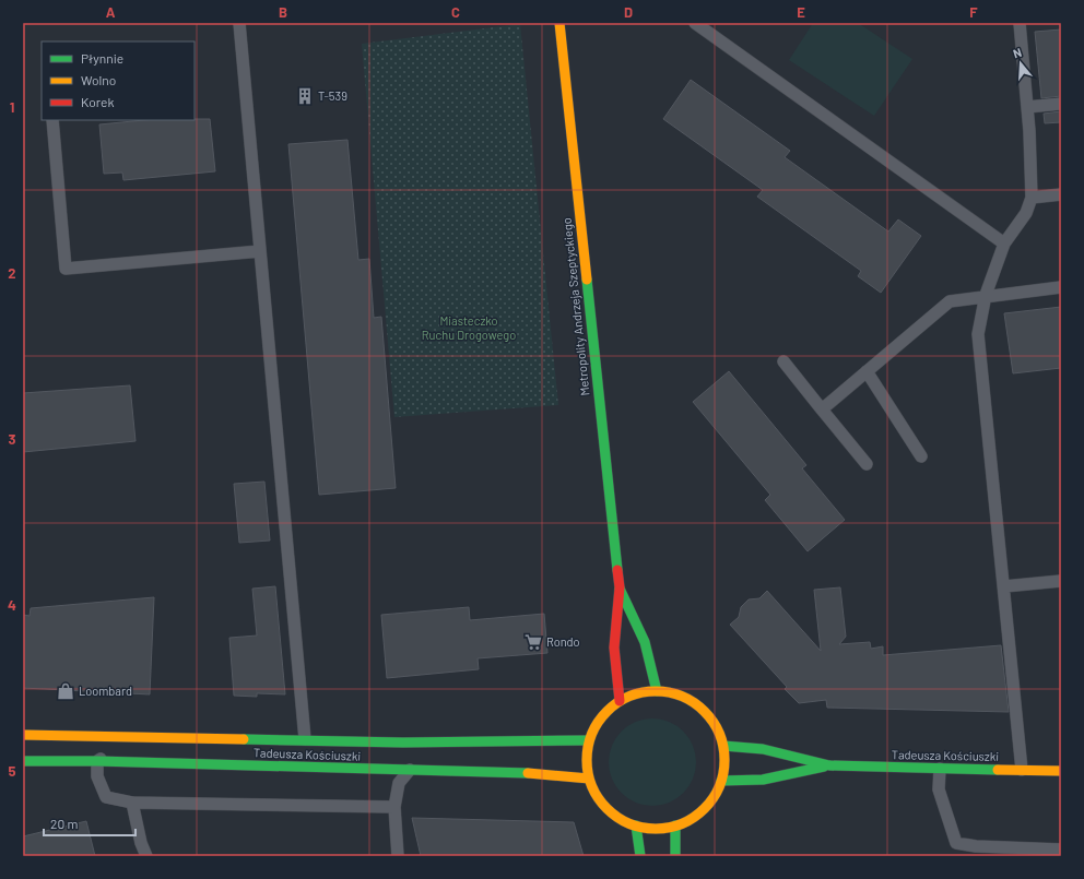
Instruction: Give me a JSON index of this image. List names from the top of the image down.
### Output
{
  "streets": {
    "main road": ["Metropolity Andrzeja Szeptyckiego", "Tadeusza Kościuszki"]
  },
  "crossings": [
    ["Metropolity Andrzeja Szeptyckiego", "Tadeusza Kościuszki"]
  ],
  "parks": ["Miasteczko Ruchu Drogowego"],
  "places": {
    "building": ["T-539"],
    "supermarket": ["Rondo"],
    "shop": ["Loombard"]
  },
  "legend": ["Płynnie", "Wolno", "Korek"],
  "scale_bar": "20 m",
  "north": "top",
  "grid": {
    "columns": [
      "A",
      "B",
      "C",
      "D",
      "E",
      "F"
    ],
    "rows": [
      "1",
      "2",
      "3",
      "4",
      "5"
    ]
  }
}
